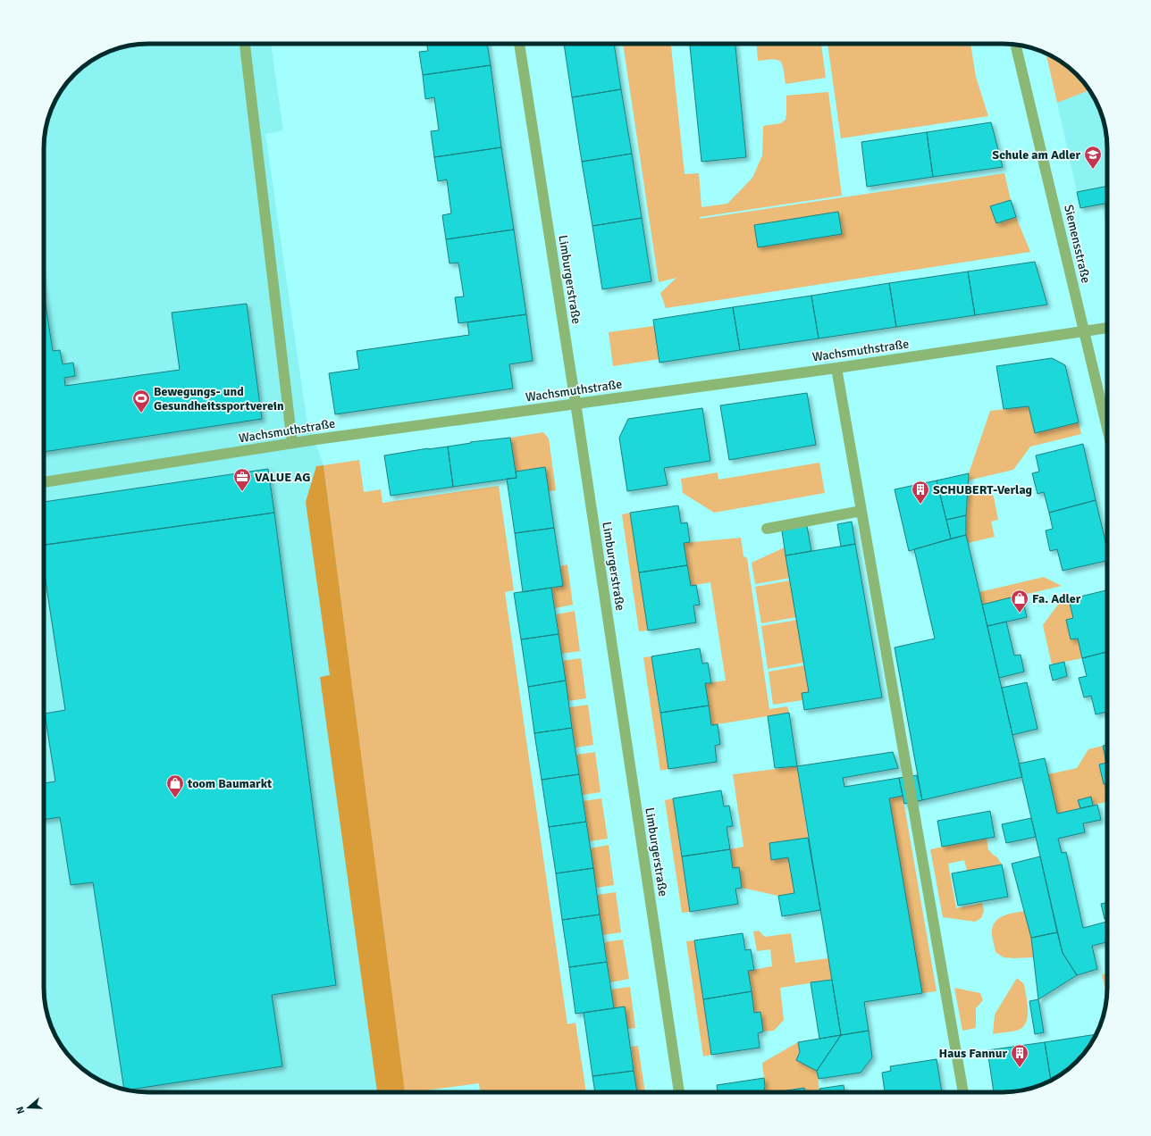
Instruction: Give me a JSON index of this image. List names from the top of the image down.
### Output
{
  "streets": {
    "street": ["Siemensstraße", "Limburgerstraße", "Wachsmuthstraße"]
  },
  "crossings": [
    ["Siemensstraße", "Wachsmuthstraße"],
    ["Limburgerstraße", "Wachsmuthstraße"]
  ],
  "places": {
    "school or university": ["Schule am Adler"],
    "sports": ["Bewegungs- und Gesundheitssportverein"],
    "office": ["VALUE AG"],
    "building": ["SCHUBERT-Verlag", "Haus Fannur"],
    "shop": ["Fa. Adler", "toom Baumarkt"]
  },
  "north": "left"
}
